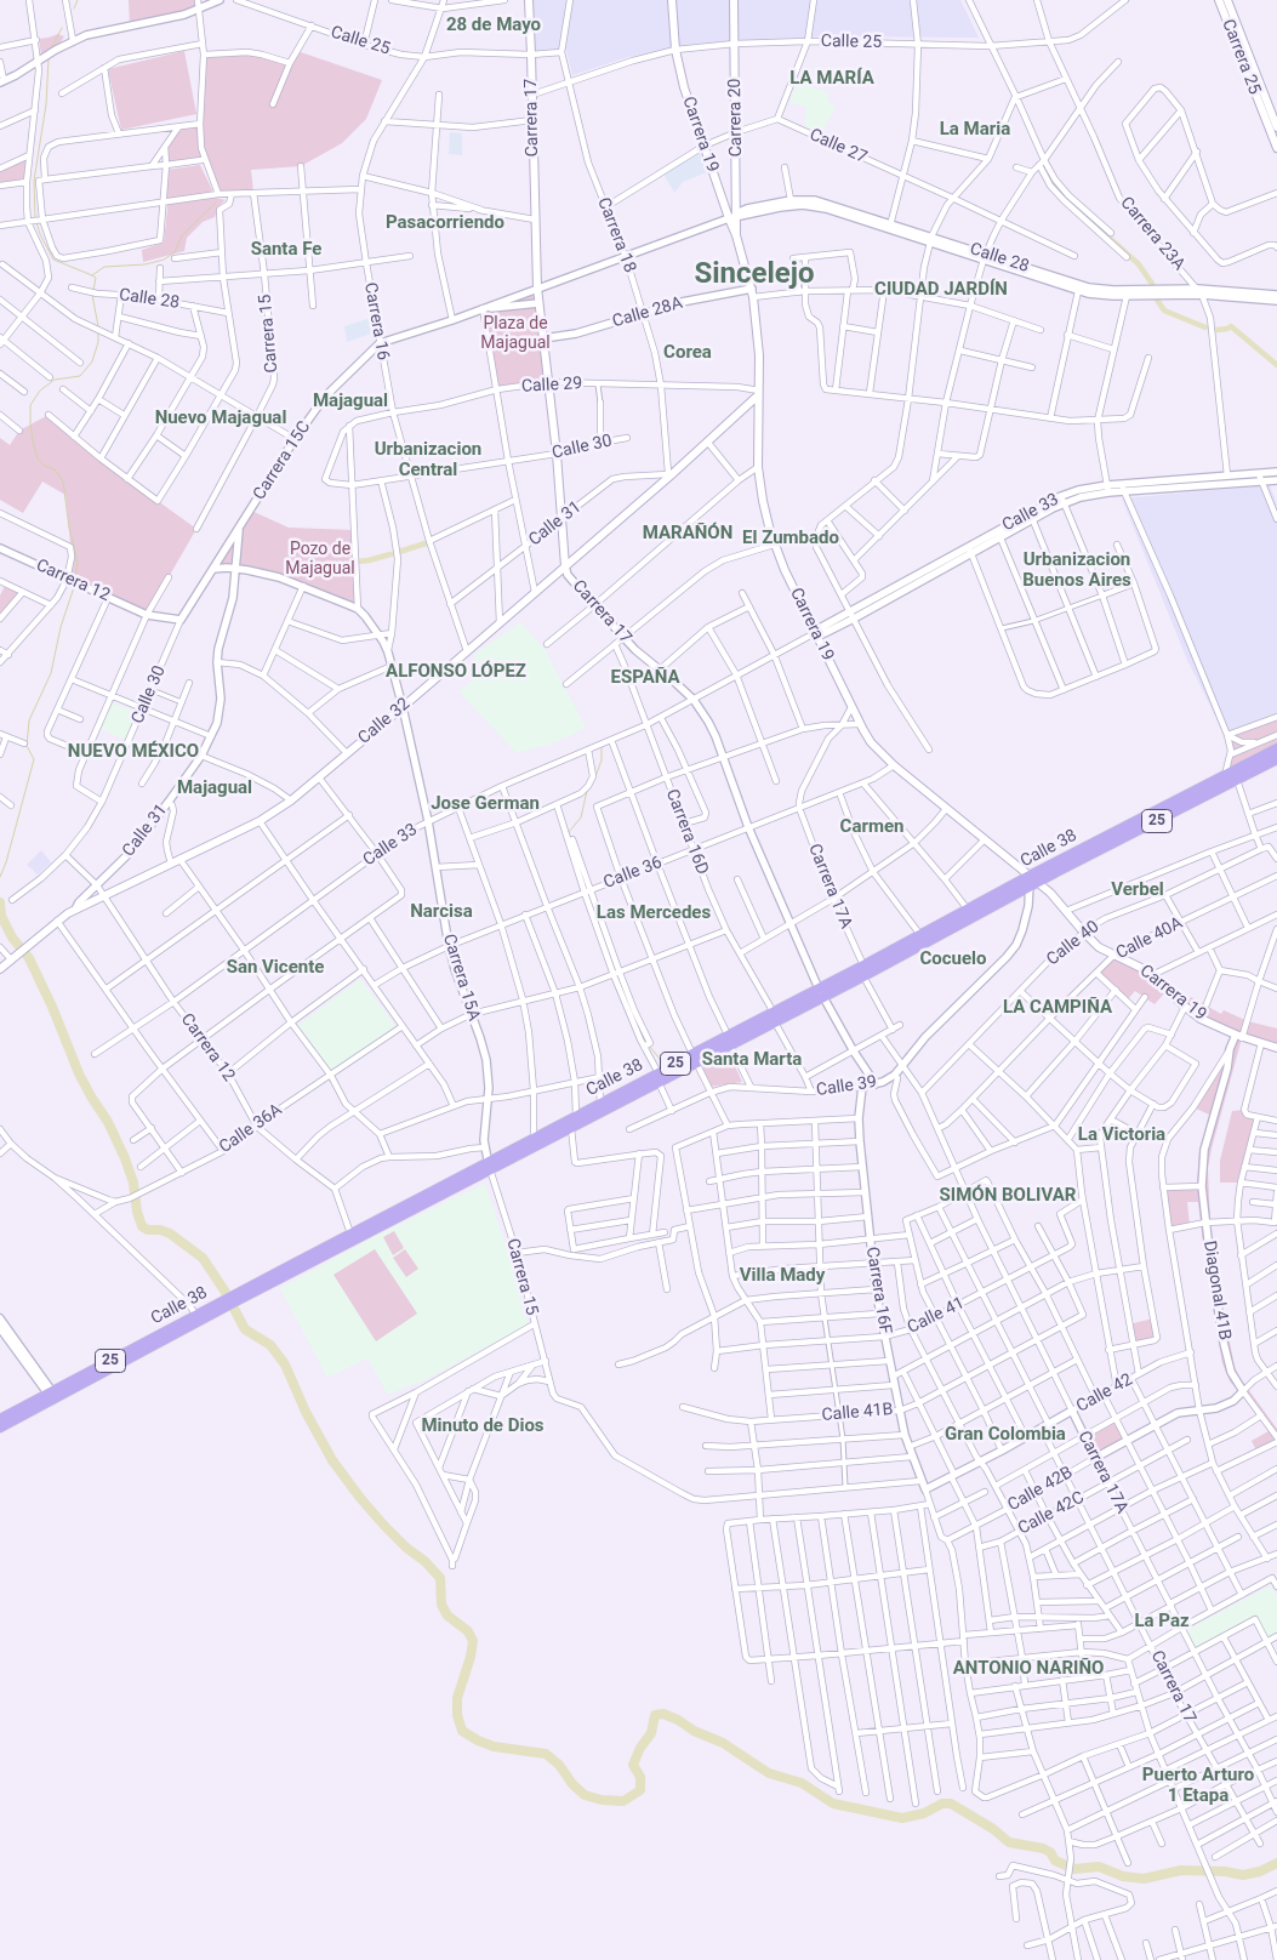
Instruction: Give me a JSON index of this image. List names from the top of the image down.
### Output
{
  "streets": {
    "highway": ["25", "Calle 38"],
    "main road": [
      "Carrera 25",
      "Carrera 17",
      "Carrera 20",
      "Carrera 19",
      "Calle 32"
    ],
    "street": [
      "Calle 25",
      "Calle 27",
      "Carrera 23A",
      "Carrera 18",
      "Calle 28",
      "Calle 28A",
      "Carrera 16",
      "Carrera 15",
      "Calle 29",
      "Calle 30",
      "Carrera 15C",
      "Calle 33",
      "Calle 31",
      "Carrera 12",
      "Carrera 16D",
      "Calle 36",
      "Carrera 17A",
      "Calle 40A",
      "Calle 40",
      "Carrera 15A",
      "Calle 39",
      "Calle 36A",
      "Carrera 16F",
      "Diagonal 41B",
      "Calle 41",
      "Calle 42",
      "Calle 41B",
      "Calle 42B",
      "Calle 42C"
    ]
  },
  "crossings": [
    ["Calle 25", "Carrera 17"],
    ["Calle 25", "Carrera 20"],
    ["Calle 25", "Carrera 19"],
    ["Calle 25", "Carrera 23A"],
    ["Calle 25", "Carrera 18"],
    ["Calle 25", "Carrera 16"],
    ["Carrera 17", "Calle 28"],
    ["Carrera 17", "Calle 28A"],
    ["Carrera 17", "Calle 29"],
    ["Carrera 17", "Calle 30"],
    ["Carrera 17", "Calle 33"],
    ["Carrera 17", "Calle 31"],
    ["Carrera 17", "Calle 32"],
    ["Carrera 17", "Calle 38"],
    ["Carrera 17", "Calle 36"],
    ["Carrera 17", "Calle 39"],
    ["Carrera 17", "Calle 41"],
    ["Carrera 17", "Calle 42"],
    ["Carrera 17", "Calle 41B"],
    ["Carrera 17", "Calle 42B"],
    ["Carrera 17", "Calle 42C"],
    ["Carrera 20", "Carrera 19"],
    ["Carrera 20", "Calle 28"],
    ["Carrera 19", "Calle 28"],
    ["Carrera 19", "Calle 28A"],
    ["Carrera 19", "Calle 29"],
    ["Carrera 19", "Calle 33"],
    ["Carrera 19", "Calle 32"],
    ["Carrera 19", "Calle 38"],
    ["Carrera 19", "Calle 36"],
    ["Carrera 19", "Calle 40A"],
    ["Carrera 19", "Calle 40"],
    ["Carrera 19", "Calle 39"],
    ["Carrera 23A", "Calle 28"],
    ["Carrera 23A", "Calle 33"],
    ["Carrera 18", "Calle 28"],
    ["Carrera 18", "Calle 28A"],
    ["Carrera 18", "Calle 29"],
    ["Carrera 18", "Calle 31"],
    ["Carrera 18", "Calle 32"],
    ["Calle 28", "Carrera 16"],
    ["Calle 28", "Carrera 15C"],
    ["Carrera 16", "Calle 29"],
    ["Carrera 16", "Calle 30"],
    ["Carrera 16", "Carrera 15C"],
    ["Carrera 16", "Calle 31"],
    ["Carrera 16", "Calle 32"],
    ["Carrera 15", "Calle 38"],
    ["Carrera 15", "Carrera 15A"],
    ["Calle 29", "Calle 30"],
    ["Calle 29", "Calle 32"],
    ["Calle 30", "Carrera 15C"],
    ["Calle 30", "Carrera 12"],
    ["Calle 30", "Carrera 15A"],
    ["Carrera 15C", "Calle 31"],
    ["Calle 33", "Carrera 12"],
    ["Calle 33", "Carrera 16D"],
    ["Calle 33", "Carrera 15A"],
    ["Calle 31", "Carrera 12"],
    ["Calle 31", "Calle 32"],
    ["Carrera 12", "Calle 32"],
    ["Carrera 12", "Calle 36A"],
    ["Calle 32", "Carrera 15A"],
    ["Carrera 16D", "Calle 38"],
    ["Carrera 16D", "Calle 36"],
    ["Carrera 16D", "Calle 39"],
    ["Calle 38", "Carrera 17A"],
    ["Calle 38", "Carrera 15A"],
    ["Calle 38", "Calle 39"],
    ["Calle 36", "Carrera 17A"],
    ["Calle 36", "Carrera 15A"],
    ["Carrera 17A", "Calle 40A"],
    ["Carrera 17A", "Calle 40"],
    ["Carrera 17A", "Calle 39"],
    ["Carrera 17A", "Calle 41"],
    ["Carrera 17A", "Calle 42"],
    ["Carrera 17A", "Calle 41B"],
    ["Carrera 17A", "Calle 42B"],
    ["Carrera 17A", "Calle 42C"],
    ["Calle 39", "Carrera 16F"],
    ["Carrera 16F", "Calle 41"],
    ["Carrera 16F", "Calle 42"],
    ["Carrera 16F", "Calle 41B"]
  ],
  "districts": [
    "28 de Mayo",
    "LA MARÍA",
    "La Maria",
    "Pasacorriendo",
    "Santa Fe",
    "Sincelejo",
    "CIUDAD JARDÍN",
    "Corea",
    "Majagual",
    "Nuevo Majagual",
    "Urbanizacion Central",
    "MARAÑÓN",
    "El Zumbado",
    "Urbanizacion Buenos Aires",
    "ALFONSO LÓPEZ",
    "ESPAÑA",
    "NUEVO MÉXICO",
    "Majagual",
    "Jose German",
    "Carmen",
    "Verbel",
    "Narcisa",
    "Las Mercedes",
    "Cocuelo",
    "San Vicente",
    "LA CAMPIÑA",
    "Santa Marta",
    "La Victoria",
    "SIMÓN BOLIVAR",
    "Villa Mady",
    "Minuto de Dios",
    "Gran Colombia",
    "La Paz",
    "ANTONIO NARIÑO",
    "Puerto Arturo 1 Etapa"
  ],
  "parks": ["Plaza de Majagual", "Pozo de Majagual"]
}
